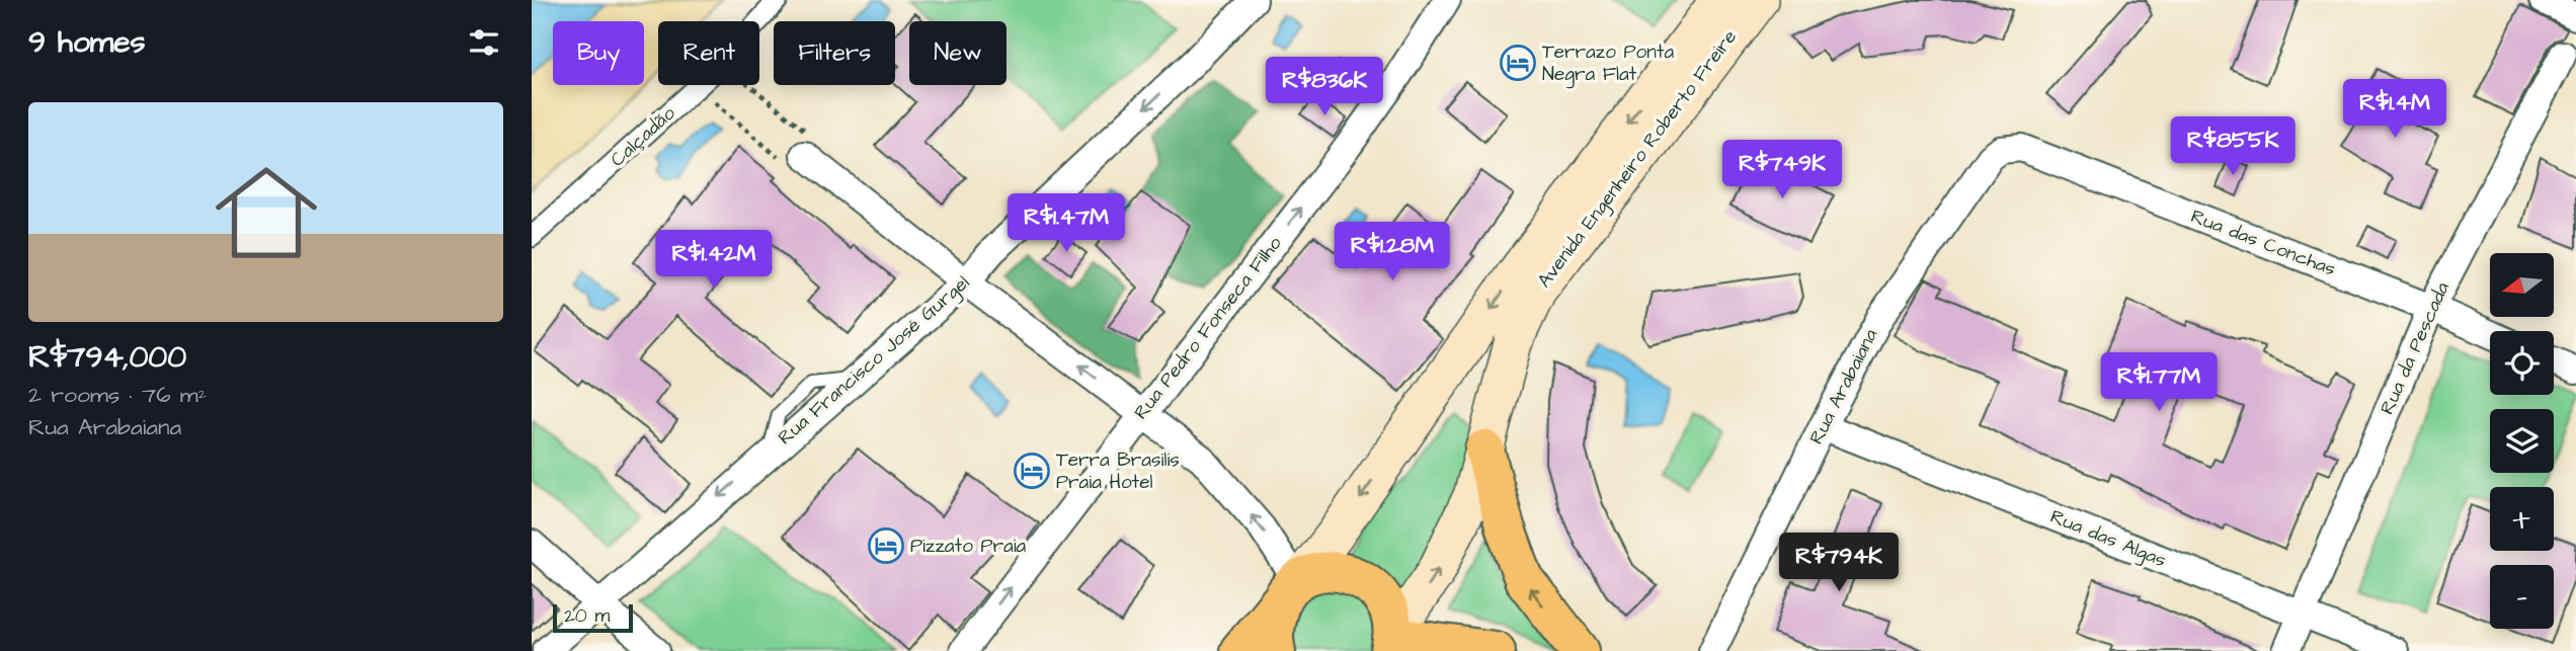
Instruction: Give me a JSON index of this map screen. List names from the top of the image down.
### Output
{
  "streets": {
    "main road": ["Avenida Engenheiro Roberto Freire"],
    "street": [
      "Calçadão",
      "Rua das Conchas",
      "Rua Pedro Fonseca Filho",
      "Rua da Pescada",
      "Rua Francisco José Gurgel",
      "Rua Arabaiana",
      "Rua das Algas"
    ]
  },
  "crossings": [
    ["Rua das Conchas", "Rua da Pescada"],
    ["Rua das Conchas", "Rua Arabaiana"],
    ["Rua da Pescada", "Rua das Algas"],
    ["Rua Arabaiana", "Rua das Algas"]
  ],
  "one_way": ["Rua Pedro Fonseca Filho", "Rua Francisco José Gurgel"],
  "places": {
    "hotel": ["Terrazo Ponta Negra Flat", "Terra Brasilis Praia Hotel", "Pizzato Praia"]
  },
  "scale_bar": "20 m",
  "north": "left",
  "page": {
    "heading": "9 homes",
    "chip": [
      "Buy",
      "Rent",
      "Filters",
      "New"
    ],
    "price": [
      "R$836K",
      "R$1.4M",
      "R$855K",
      "R$749K",
      "R$1.47M",
      "R$1.28M",
      "R$1.42M",
      "R$1.77M",
      "R$794K"
    ],
    "list": [
      {
        "name": "R$794,000",
        "note": "2 rooms · 76 m² · Rua Arabaiana"
      }
    ],
    "map_buttons": ["+", "−"],
    "scale": "20 m"
  }
}
